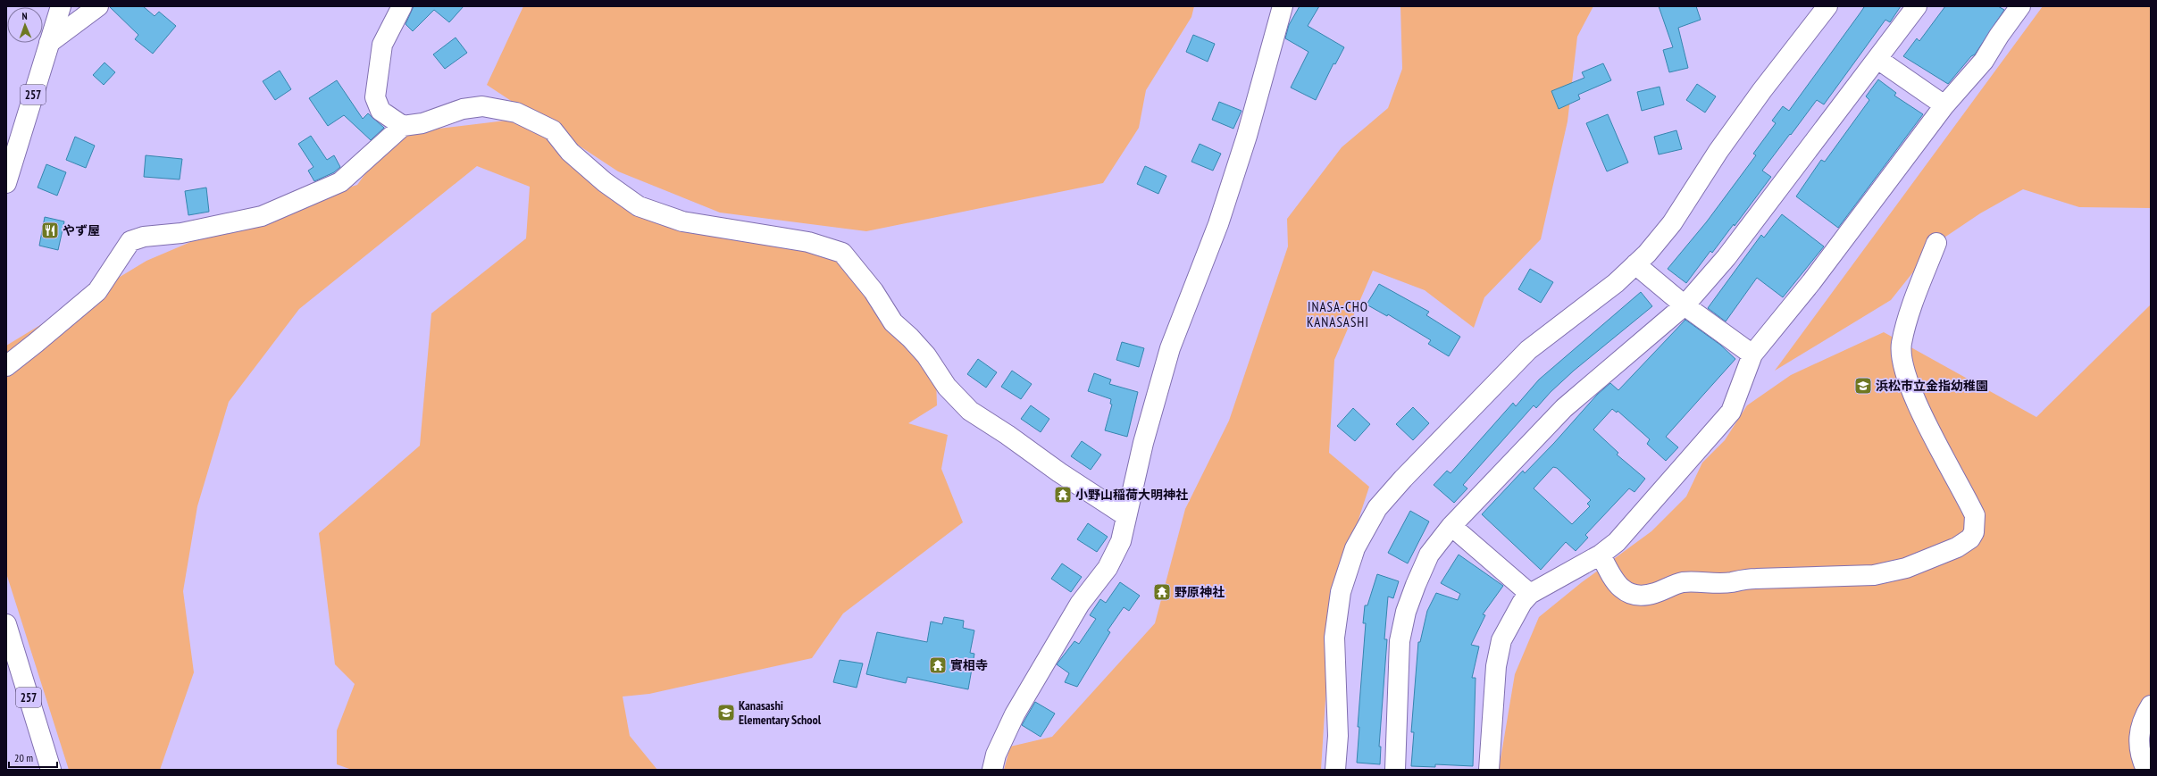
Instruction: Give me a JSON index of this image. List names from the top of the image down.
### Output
{
  "streets": {
    "main road": ["257"]
  },
  "districts": ["INASA-CHO KANASASHI"],
  "places": {
    "restaurant": ["やず屋"],
    "school or university": ["浜松市立金指幼稚園", "Kanasashi Elementary School"],
    "temple": ["小野山稲荷大明神社", "野原神社", "實相寺"]
  },
  "scale_bar": "20 m",
  "north": "top"
}
